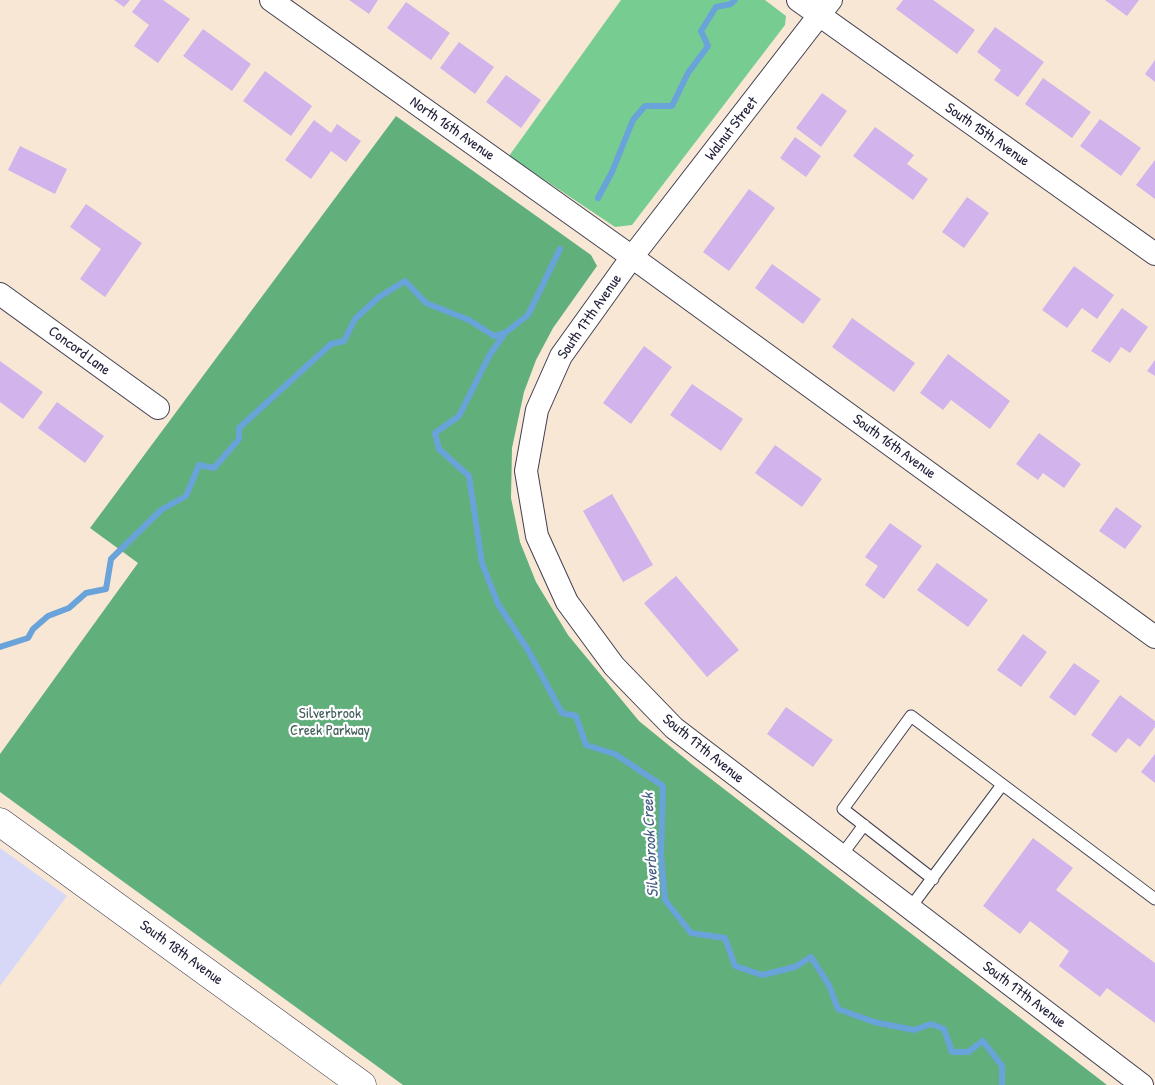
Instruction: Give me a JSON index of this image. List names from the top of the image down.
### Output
{
  "streets": {
    "street": [
      "North 16th Avenue",
      "Walnut Street",
      "South 15th Avenue",
      "South 17th Avenue",
      "Concord Lane",
      "South 16th Avenue",
      "South 18th Avenue"
    ]
  },
  "crossings": [
    ["North 16th Avenue", "Walnut Street"],
    ["North 16th Avenue", "South 17th Avenue"],
    ["North 16th Avenue", "South 16th Avenue"],
    ["Walnut Street", "South 15th Avenue"],
    ["Walnut Street", "South 17th Avenue"],
    ["Walnut Street", "South 16th Avenue"],
    ["South 17th Avenue", "South 16th Avenue"]
  ],
  "water": ["Silverbrook Creek"],
  "parks": ["Silverbrook Creek Parkway"]
}
